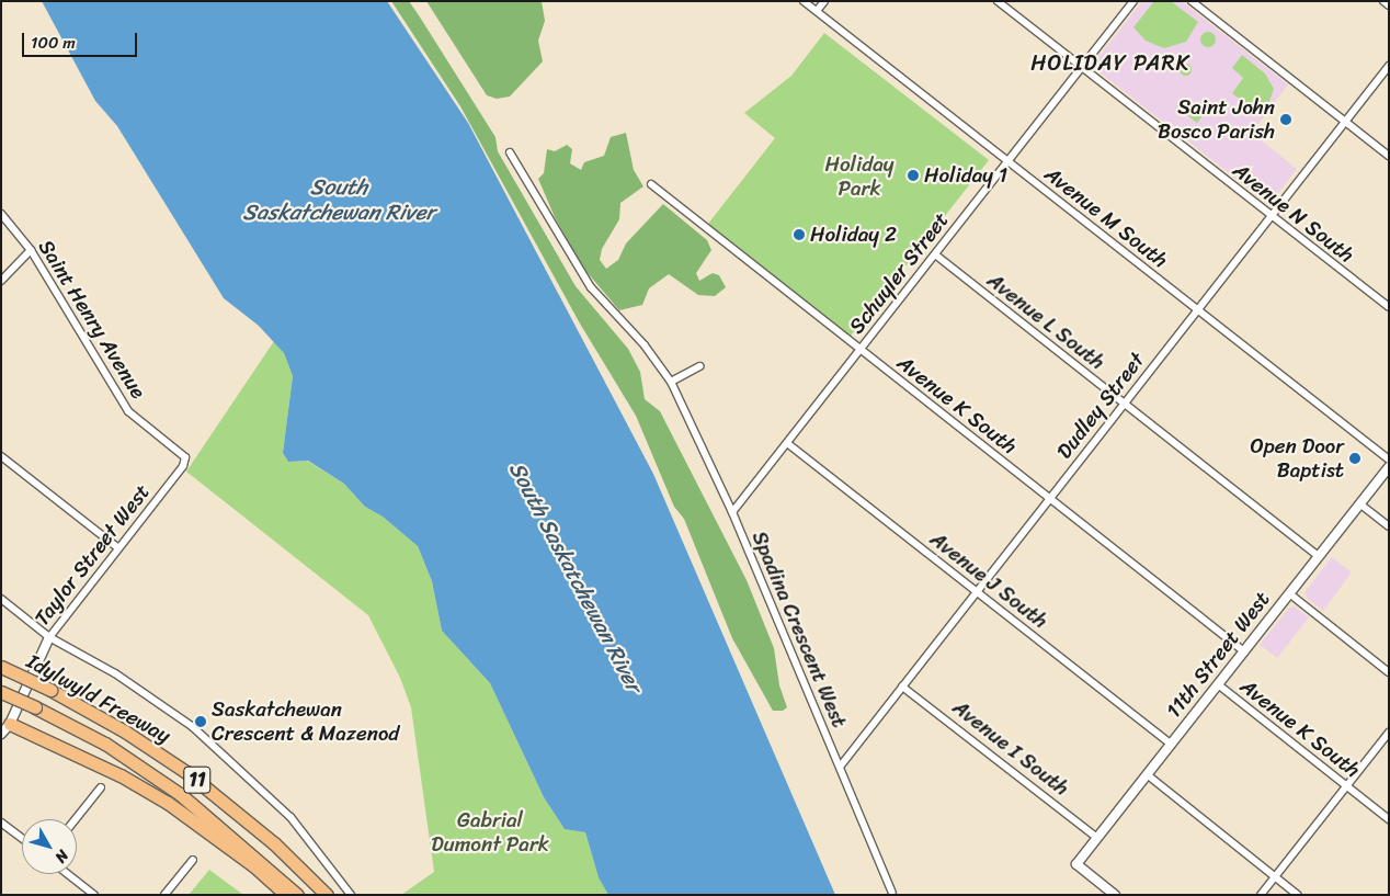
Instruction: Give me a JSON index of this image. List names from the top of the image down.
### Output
{
  "streets": {
    "highway": ["Idylwyld Freeway", "11"],
    "street": [
      "Avenue N South",
      "Avenue M South",
      "Schuyler Street",
      "Saint Henry Avenue",
      "Avenue L South",
      "Avenue K South",
      "Dudley Street",
      "Taylor Street West",
      "Avenue J South",
      "Spadina Crescent West",
      "11th Street West",
      "Avenue I South"
    ]
  },
  "crossings": [
    ["Avenue N South", "Schuyler Street"],
    ["Avenue N South", "Dudley Street"],
    ["Avenue M South", "Schuyler Street"],
    ["Avenue M South", "Dudley Street"],
    ["Schuyler Street", "Avenue L South"],
    ["Schuyler Street", "Avenue K South"],
    ["Schuyler Street", "Avenue J South"],
    ["Schuyler Street", "Spadina Crescent West"],
    ["Saint Henry Avenue", "Taylor Street West"],
    ["Avenue L South", "Dudley Street"],
    ["Avenue L South", "11th Street West"],
    ["Avenue K South", "Dudley Street"],
    ["Avenue K South", "11th Street West"],
    ["Dudley Street", "Avenue J South"],
    ["Dudley Street", "Spadina Crescent West"],
    ["Dudley Street", "Avenue I South"],
    ["Avenue J South", "11th Street West"],
    ["11th Street West", "Avenue I South"]
  ],
  "districts": ["HOLIDAY PARK"],
  "water": ["South Saskatchewan River"],
  "parks": ["Holiday Park", "Gabrial Dumont Park"],
  "places": [
    "Saint John Bosco Parish",
    "Holiday 1",
    "Holiday 2",
    "Open Door Baptist",
    "Saskatchewan Crescent & Mazenod"
  ],
  "scale_bar": "100 m",
  "north": "bottom right"
}
